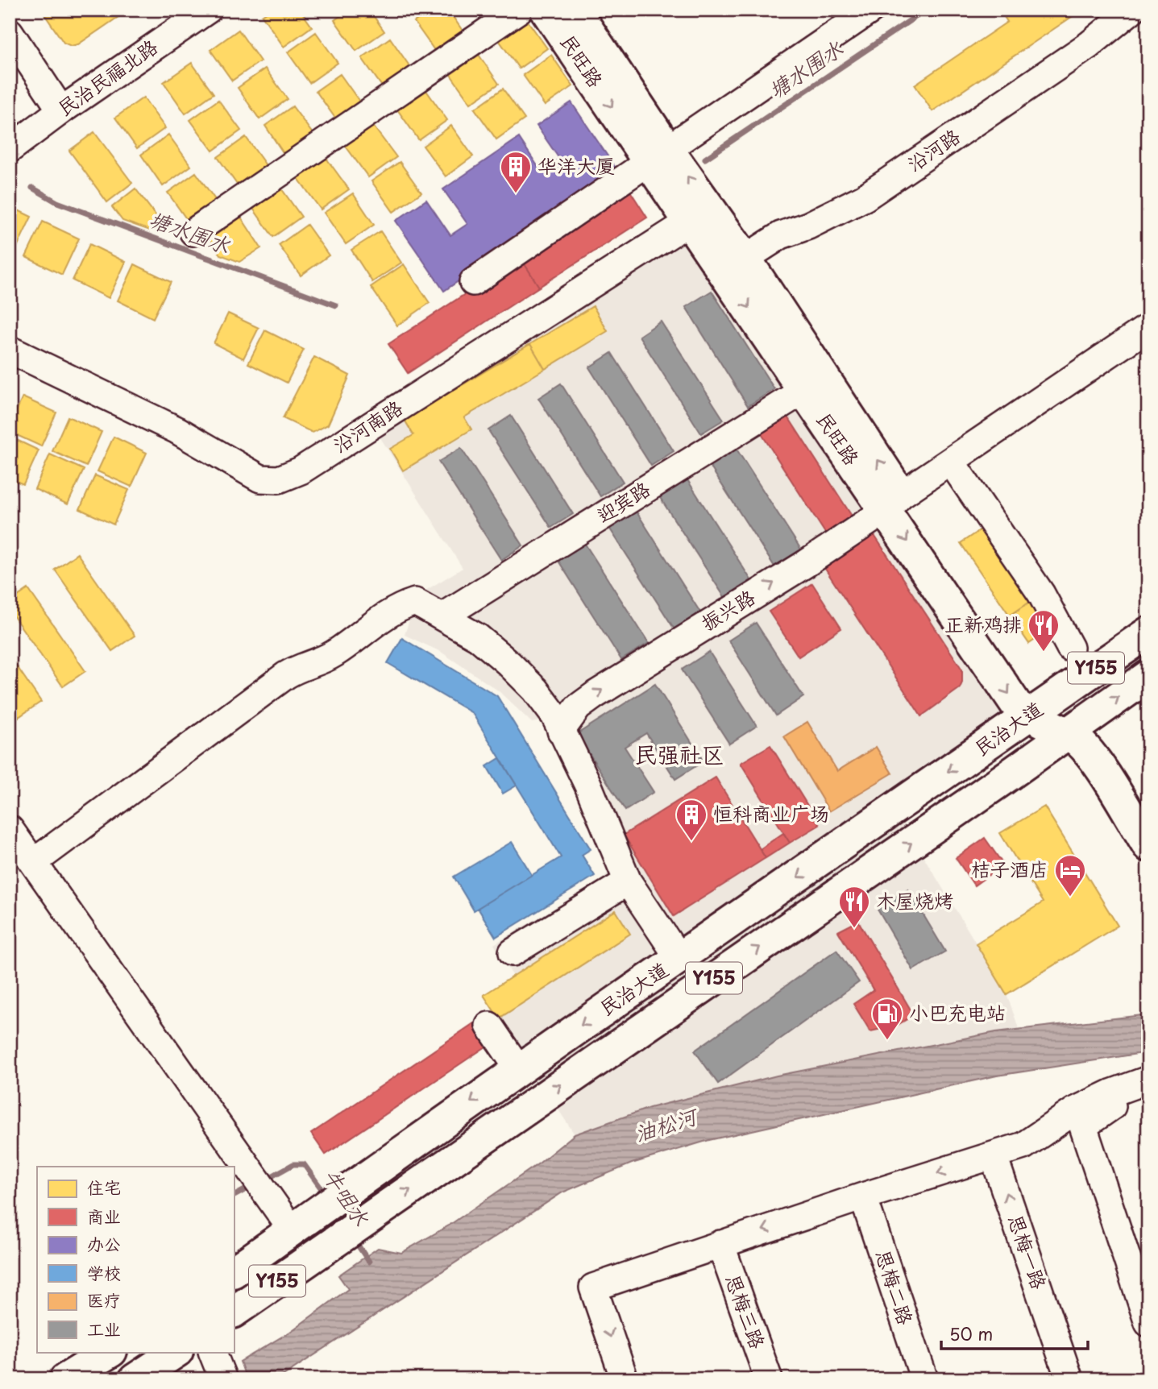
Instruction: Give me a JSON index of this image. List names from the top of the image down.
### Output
{
  "streets": {
    "main road": ["民旺路", "Y155", "民治大道"],
    "street": [
      "民治民福北路",
      "沿河路",
      "沿河南路",
      "迎宾路",
      "振兴路",
      "思梅一路",
      "思梅二路",
      "思梅三路"
    ]
  },
  "crossings": [
    ["民旺路", "沿河路"],
    ["民旺路", "沿河南路"],
    ["民旺路", "迎宾路"],
    ["民旺路", "振兴路"],
    ["民旺路", "民治大道"]
  ],
  "one_way": ["振兴路", "思梅一路"],
  "districts": ["民强社区"],
  "water": ["塘水围水", "油松河", "牛咀水"],
  "places": {
    "building": ["华洋大厦", "恒科商业广场"],
    "restaurant": ["正新鸡排", "木屋烧烤"],
    "hotel": ["桔子酒店"],
    "fuel station": ["小巴充电站"]
  },
  "legend": [
    "住宅",
    "商业",
    "办公",
    "学校",
    "医疗",
    "工业"
  ],
  "scale_bar": "50 m"
}
